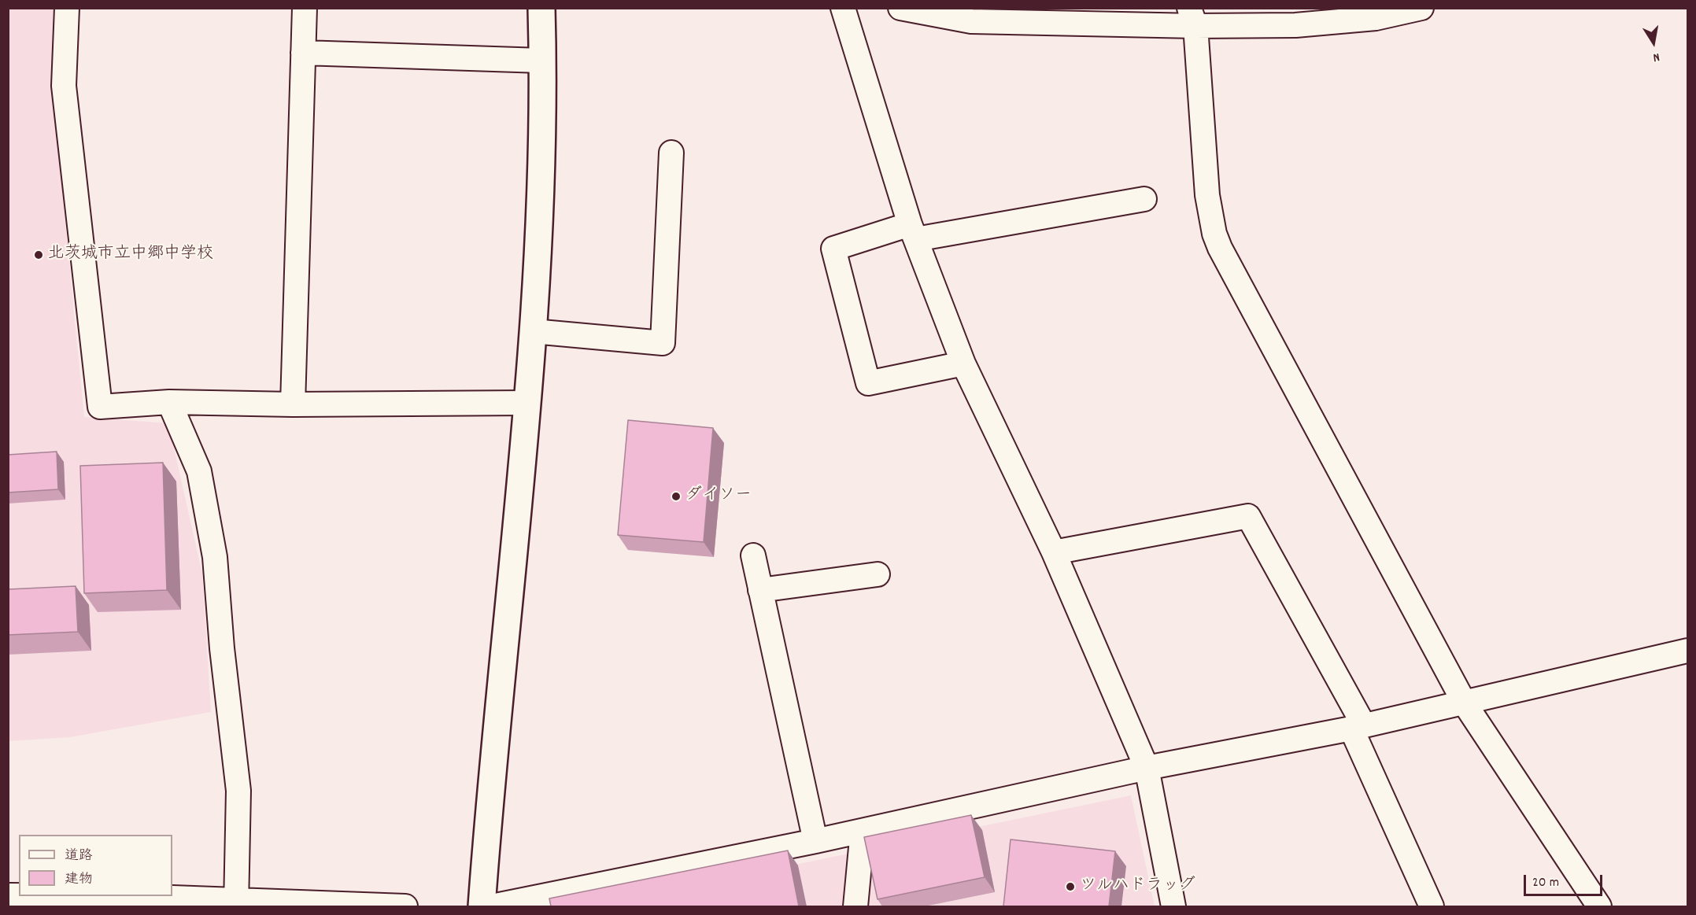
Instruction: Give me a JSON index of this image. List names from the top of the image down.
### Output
{
  "places": ["北茨城市立中郷中学校", "ダイソー", "ツルハドラッグ"],
  "legend": ["道路", "建物"],
  "scale_bar": "20 m",
  "north": "bottom"
}
